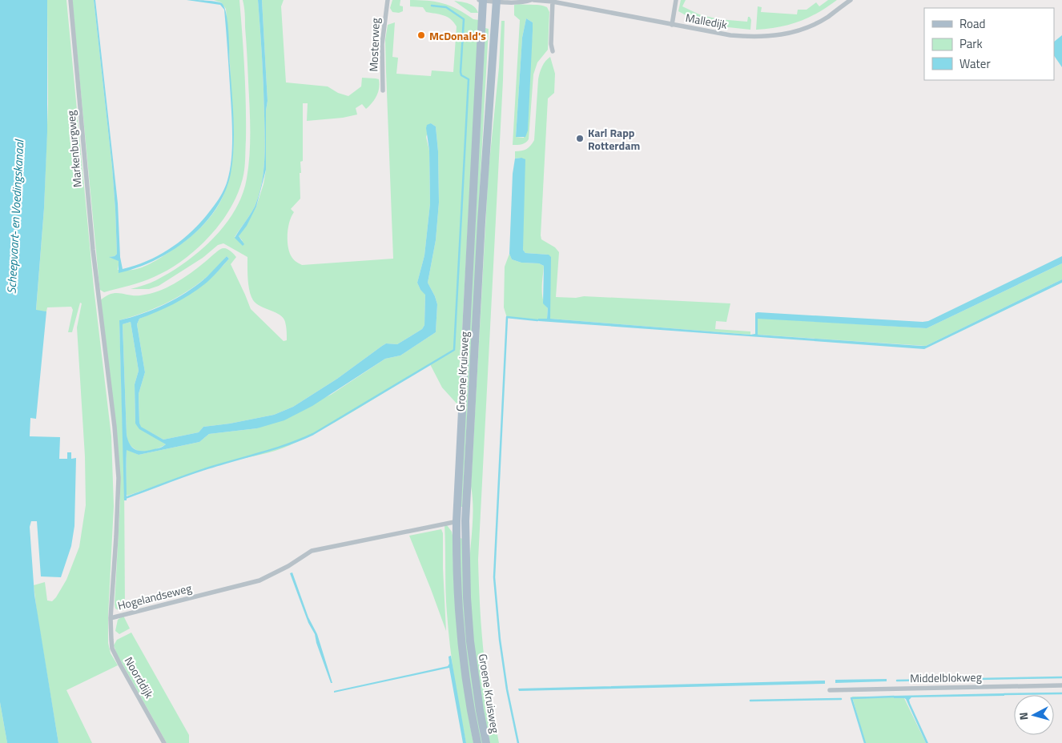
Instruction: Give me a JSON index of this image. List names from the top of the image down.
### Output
{
  "streets": {
    "main road": ["Groene Kruisweg"],
    "street": [
      "Malledijk",
      "Mosterweg",
      "Markenburgweg",
      "Hogelandseweg",
      "Noorddijk",
      "Middelblokweg"
    ]
  },
  "crossings": [
    ["Malledijk", "Groene Kruisweg"],
    ["Markenburgweg", "Hogelandseweg"],
    ["Groene Kruisweg", "Hogelandseweg"],
    ["Hogelandseweg", "Noorddijk"]
  ],
  "water": ["Scheepvaart- en Voedingskanaal"],
  "places": ["McDonald's", "Karl Rapp Rotterdam"],
  "legend": ["Road", "Park", "Water"],
  "north": "left"
}
